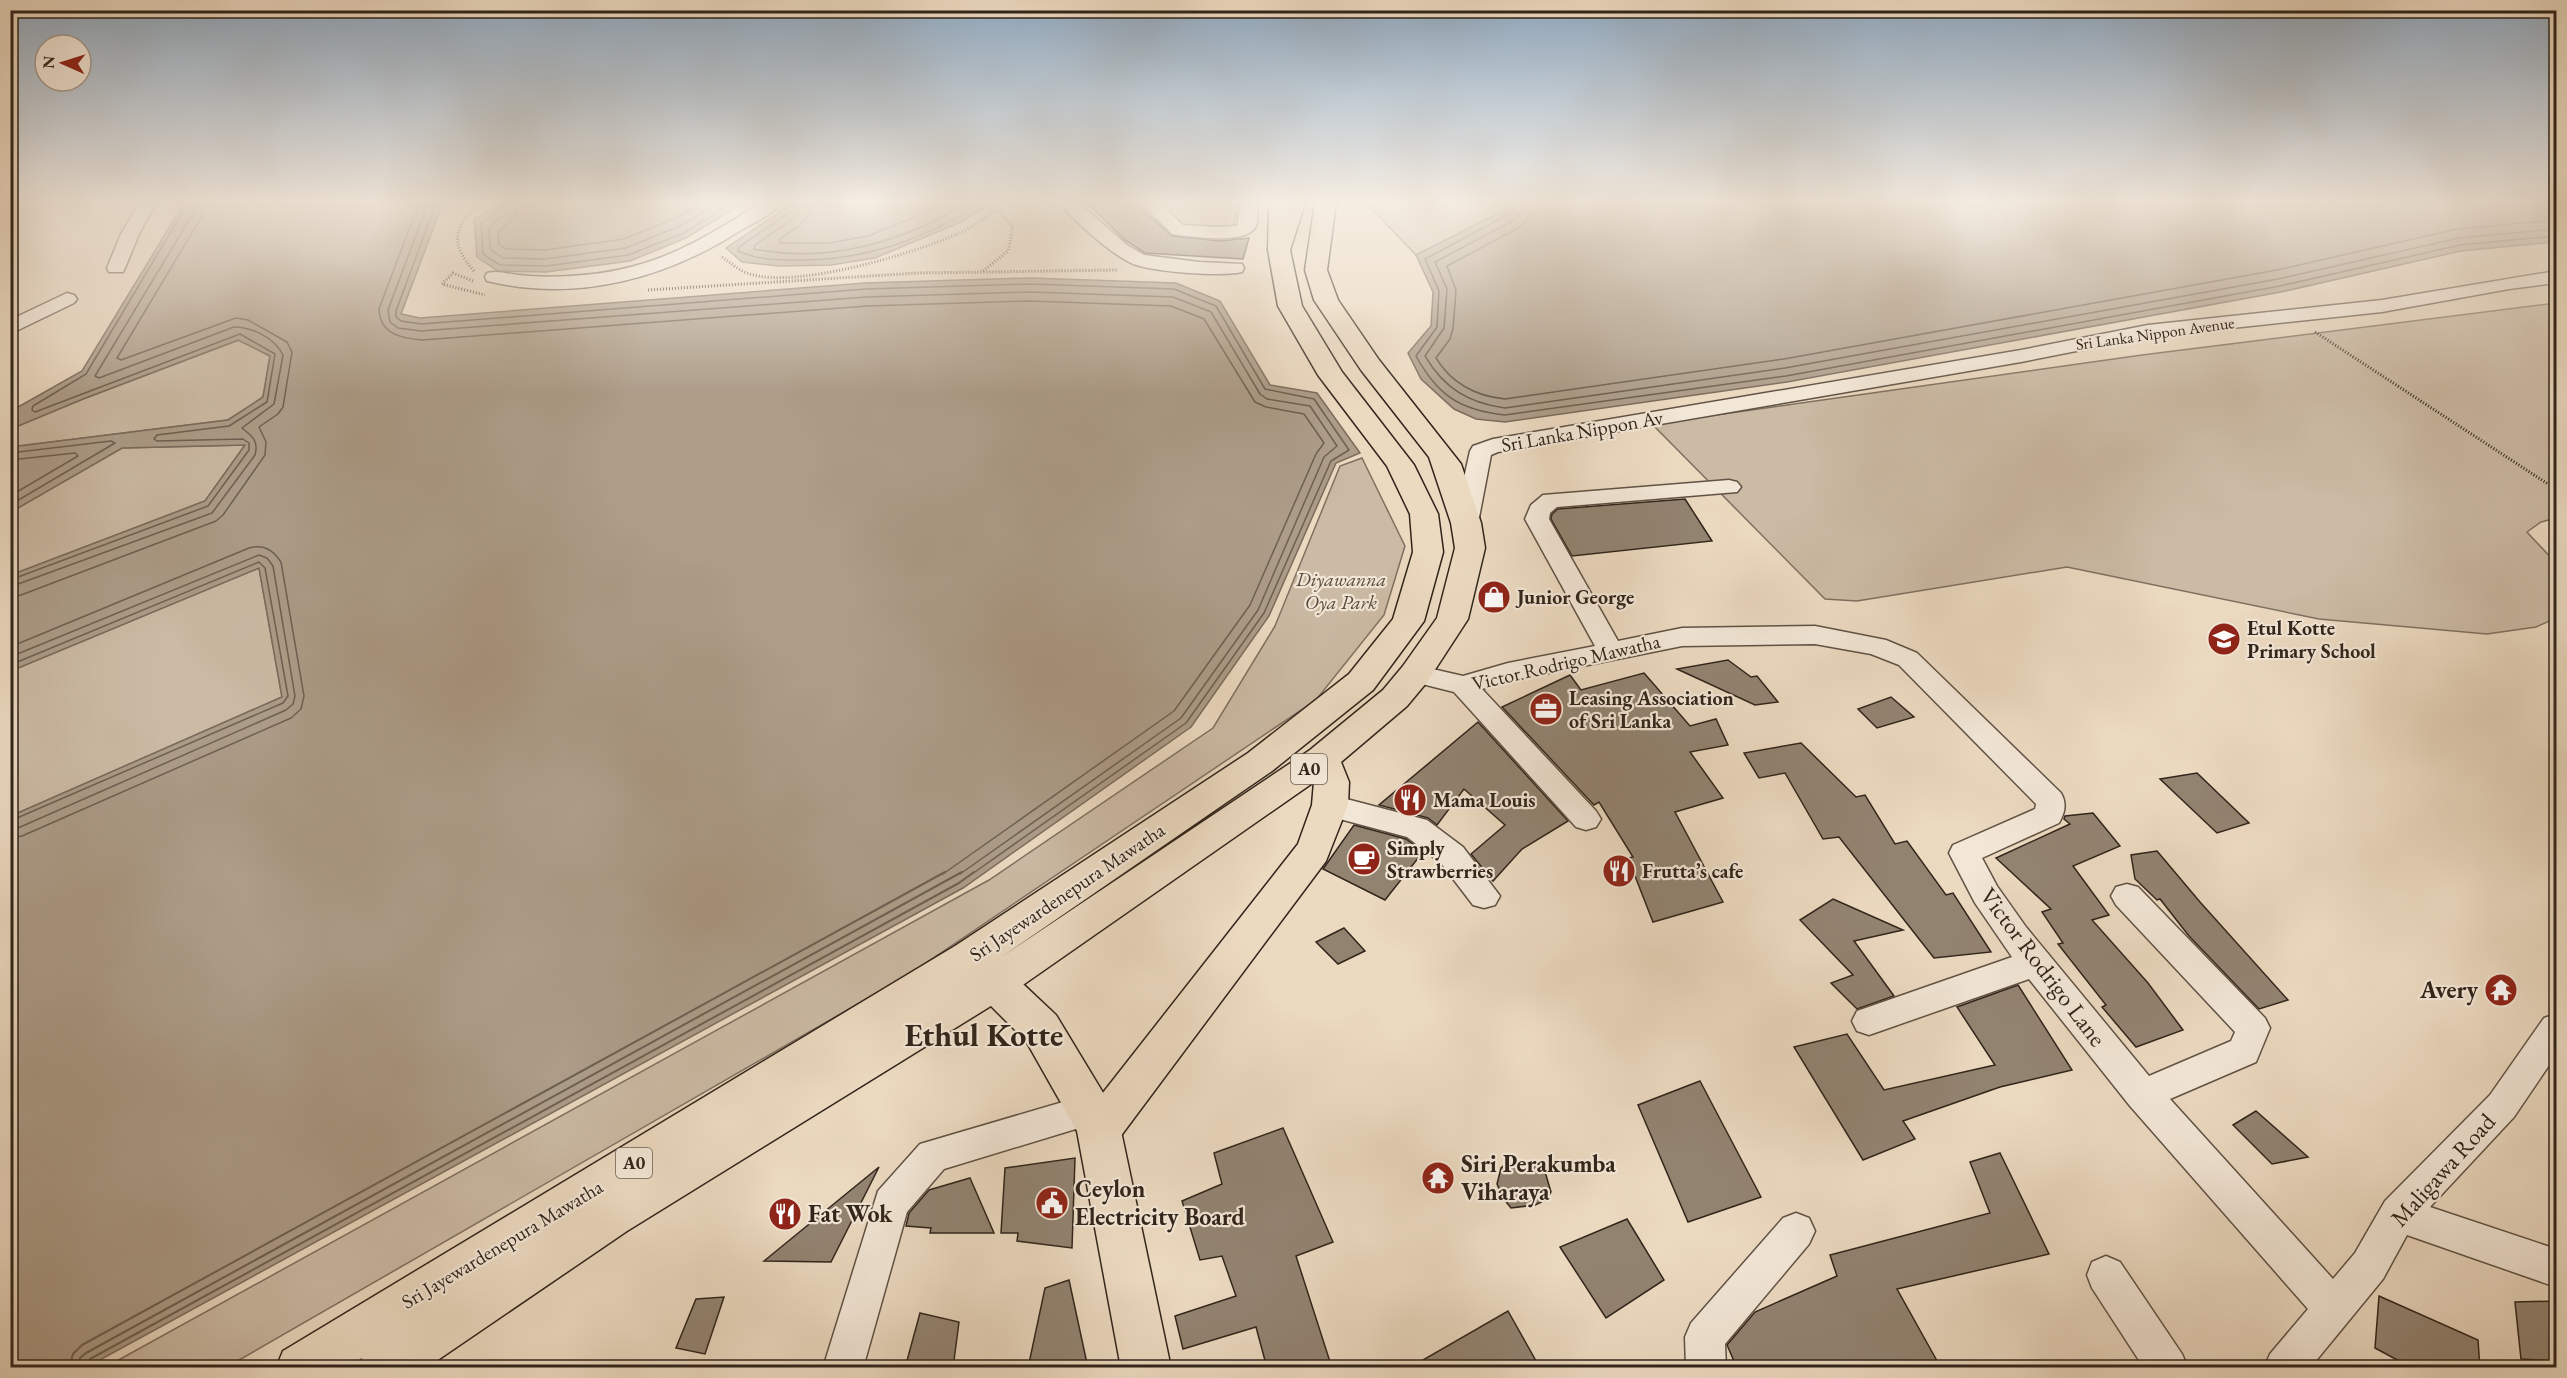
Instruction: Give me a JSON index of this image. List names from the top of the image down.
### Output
{
  "streets": {
    "main road": ["A0", "Sri Jayewardenepura Mawatha"],
    "street": [
      "Sri Lanka Nippon Avenue",
      "Sri Lanka Nippon Av",
      "Victor Rodrigo Mawatha",
      "Victor Rodrigo Lane",
      "Maligawa Road"
    ]
  },
  "crossings": [
    ["Sri Lanka Nippon Avenue", "Sri Lanka Nippon Av"],
    ["Sri Lanka Nippon Av", "Sri Jayewardenepura Mawatha"],
    ["Victor Rodrigo Mawatha", "Sri Jayewardenepura Mawatha"],
    ["Victor Rodrigo Mawatha", "Victor Rodrigo Lane"],
    ["Victor Rodrigo Lane", "Maligawa Road"]
  ],
  "districts": ["Ethul Kotte"],
  "parks": ["Diyawanna Oya Park"],
  "places": {
    "shop": ["Junior George"],
    "school or university": ["Etul Kotte Primary School"],
    "office": ["Leasing Association of Sri Lanka"],
    "restaurant": ["Mama Louis", "Frutta’s cafe", "Fat Wok"],
    "cafe": ["Simply Strawberries"],
    "temple": ["Avery", "Siri Perakumba Viharaya"],
    "public building": ["Ceylon Electricity Board"]
  },
  "north": "left"
}
